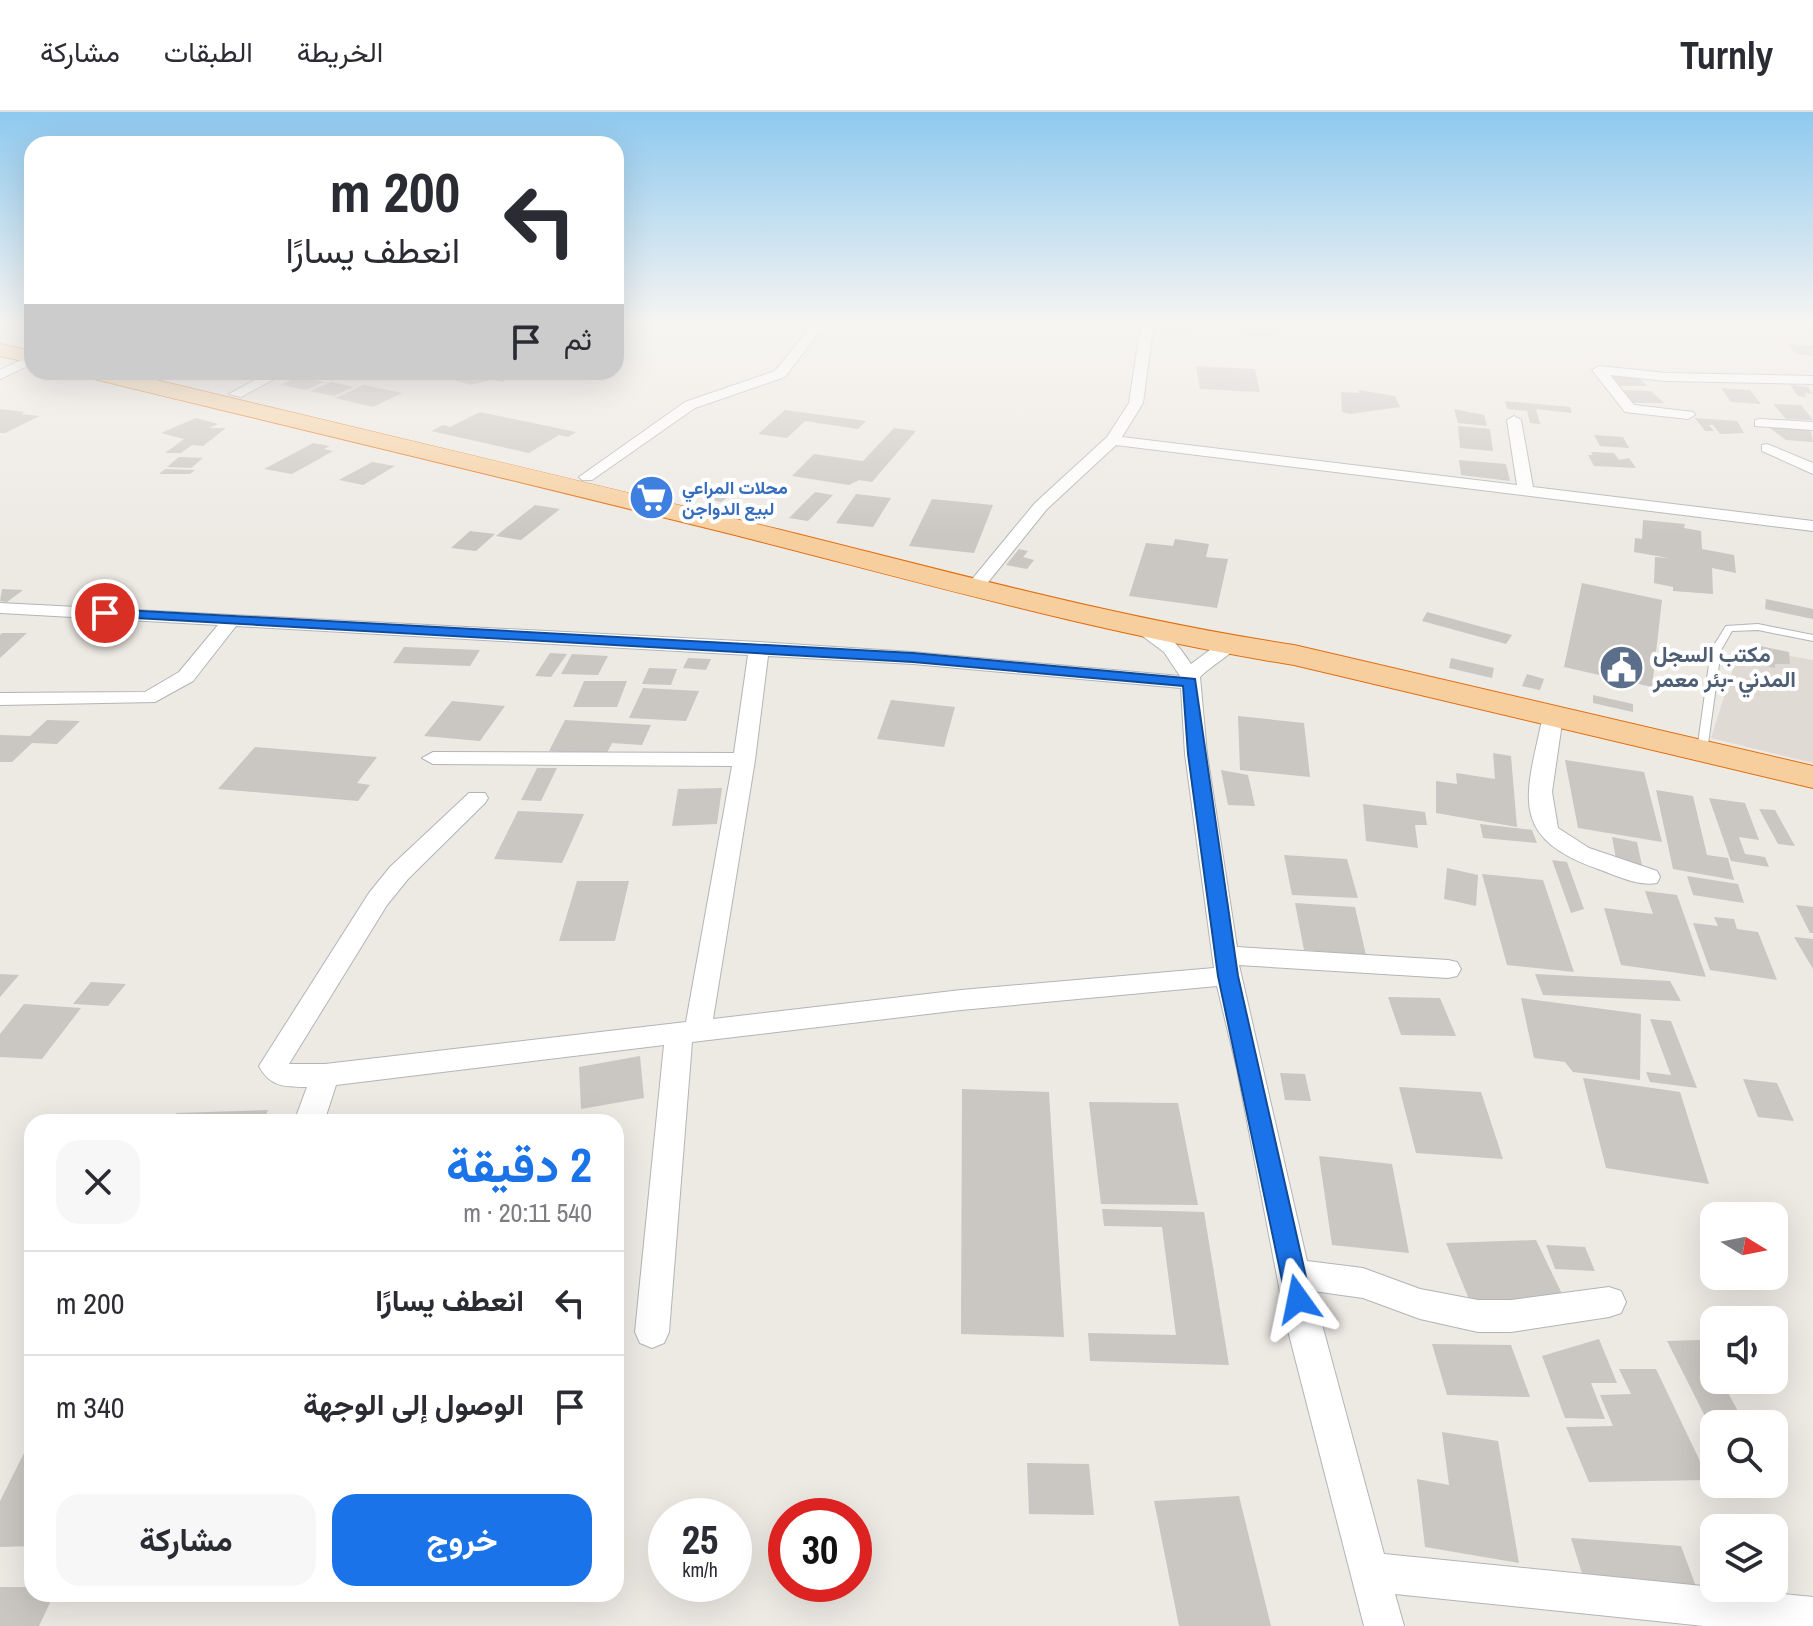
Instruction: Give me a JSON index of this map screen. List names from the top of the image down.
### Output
{
  "places": {
    "supermarket": ["محلات المراعي لبيع الدواجن"],
    "public building": ["مكتب السجل المدني -بئر معمر"]
  },
  "north": "right",
  "page": {
    "header": "Turnly",
    "nav": ["الخريطة", "الطبقات", "مشاركة"],
    "turn": ["200 m", "انعطف يسارًا"],
    "then": "ثم",
    "heading": ["2 دقيقة", "540 m · 20:11"],
    "list": [
      {
        "name": "انعطف يسارًا",
        "value": "200 m"
      },
      {
        "name": "الوصول إلى الوجهة",
        "value": "340 m"
      }
    ],
    "buttons": ["خروج", "مشاركة"],
    "speed": "25 km/h",
    "limit": "30"
  }
}
